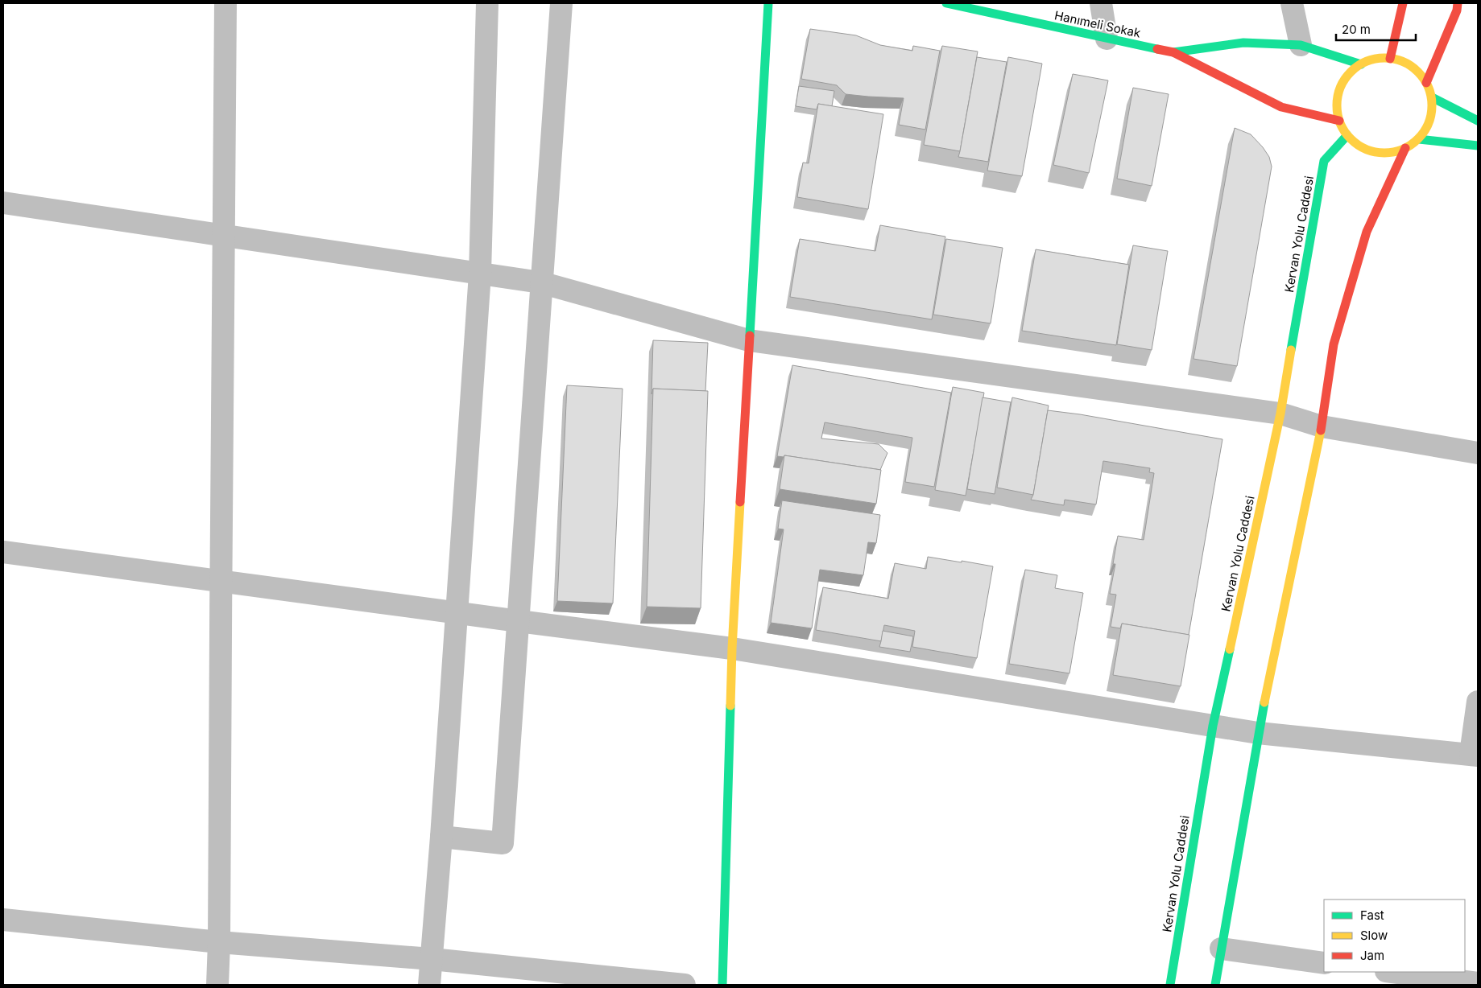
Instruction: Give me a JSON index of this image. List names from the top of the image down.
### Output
{
  "streets": {
    "main road": ["Hanımeli Sokak", "Kervan Yolu Caddesi"]
  },
  "legend": ["Fast", "Slow", "Jam"],
  "scale_bar": "20 m"
}
